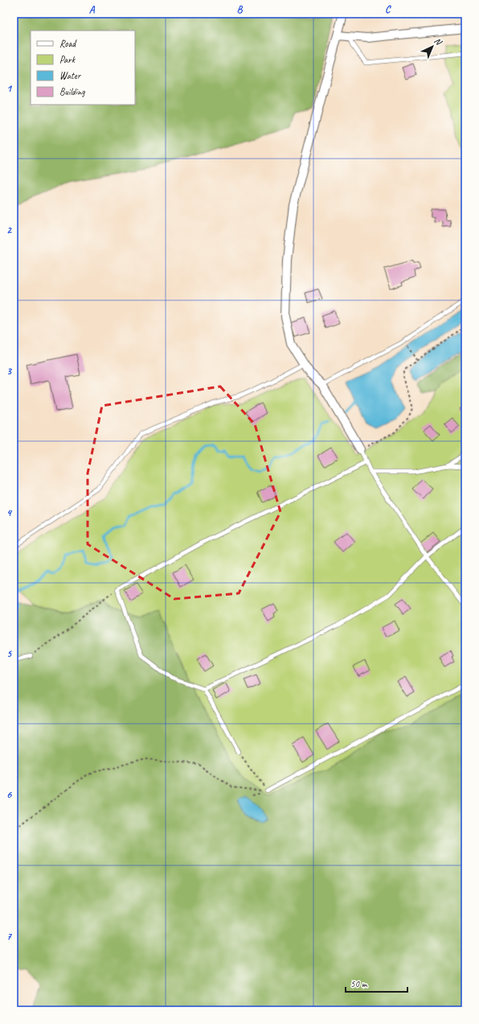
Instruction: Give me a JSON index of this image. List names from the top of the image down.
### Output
{
  "legend": [
    "Road",
    "Park",
    "Water",
    "Building"
  ],
  "scale_bar": "50 m",
  "north": "top right",
  "grid": {
    "columns": ["A", "B", "C"],
    "rows": [
      "1",
      "2",
      "3",
      "4",
      "5",
      "6",
      "7"
    ]
  }
}
